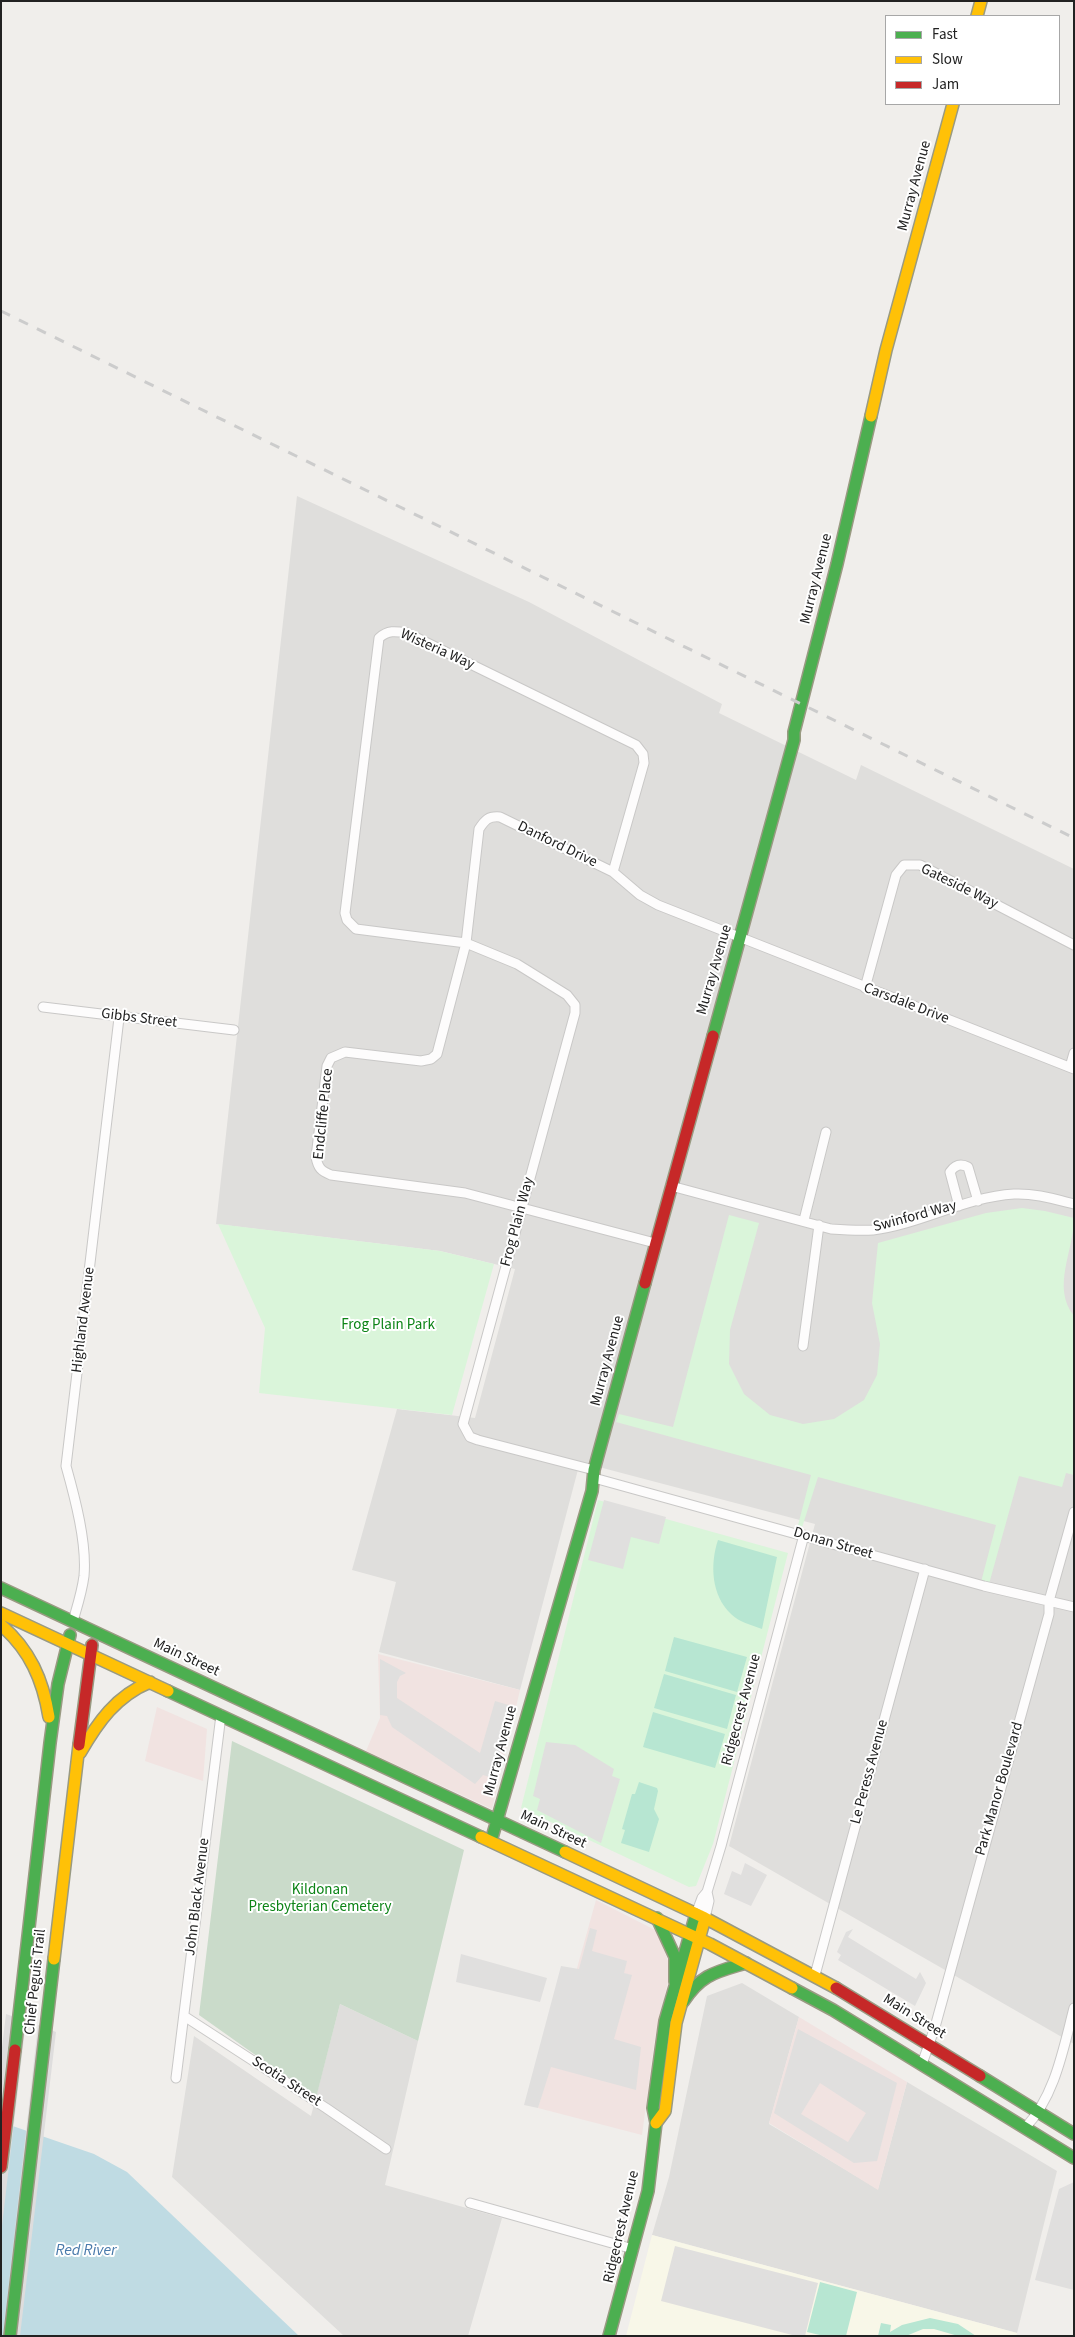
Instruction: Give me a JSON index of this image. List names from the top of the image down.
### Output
{
  "streets": {
    "main road": [
      "Murray Avenue",
      "Main Street",
      "Ridgecrest Avenue",
      "Chief Peguis Trail"
    ],
    "street": [
      "Wisteria Way",
      "Danford Drive",
      "Gateside Way",
      "Carsdale Drive",
      "Gibbs Street",
      "Endcliffe Place",
      "Swinford Way",
      "Frog Plain Way",
      "Highland Avenue",
      "Donan Street",
      "Le Peress Avenue",
      "Park Manor Boulevard",
      "John Black Avenue",
      "Scotia Street"
    ]
  },
  "crossings": [
    ["Murray Avenue", "Danford Drive"],
    ["Murray Avenue", "Carsdale Drive"],
    ["Murray Avenue", "Endcliffe Place"],
    ["Murray Avenue", "Swinford Way"],
    ["Murray Avenue", "Frog Plain Way"],
    ["Murray Avenue", "Donan Street"],
    ["Murray Avenue", "Main Street"],
    ["Wisteria Way", "Danford Drive"],
    ["Wisteria Way", "Endcliffe Place"],
    ["Wisteria Way", "Frog Plain Way"],
    ["Danford Drive", "Carsdale Drive"],
    ["Danford Drive", "Endcliffe Place"],
    ["Danford Drive", "Frog Plain Way"],
    ["Gateside Way", "Carsdale Drive"],
    ["Gibbs Street", "Highland Avenue"],
    ["Endcliffe Place", "Frog Plain Way"],
    ["Frog Plain Way", "Donan Street"],
    ["Highland Avenue", "Main Street"],
    ["Highland Avenue", "Chief Peguis Trail"],
    ["Donan Street", "Ridgecrest Avenue"],
    ["Donan Street", "Le Peress Avenue"],
    ["Donan Street", "Park Manor Boulevard"],
    ["Main Street", "Ridgecrest Avenue"],
    ["Main Street", "Le Peress Avenue"],
    ["Main Street", "Park Manor Boulevard"],
    ["Main Street", "Chief Peguis Trail"],
    ["John Black Avenue", "Scotia Street"]
  ],
  "water": ["Red River"],
  "parks": ["Frog Plain Park", "Kildonan Presbyterian Cemetery"],
  "legend": ["Fast", "Slow", "Jam"]
}
